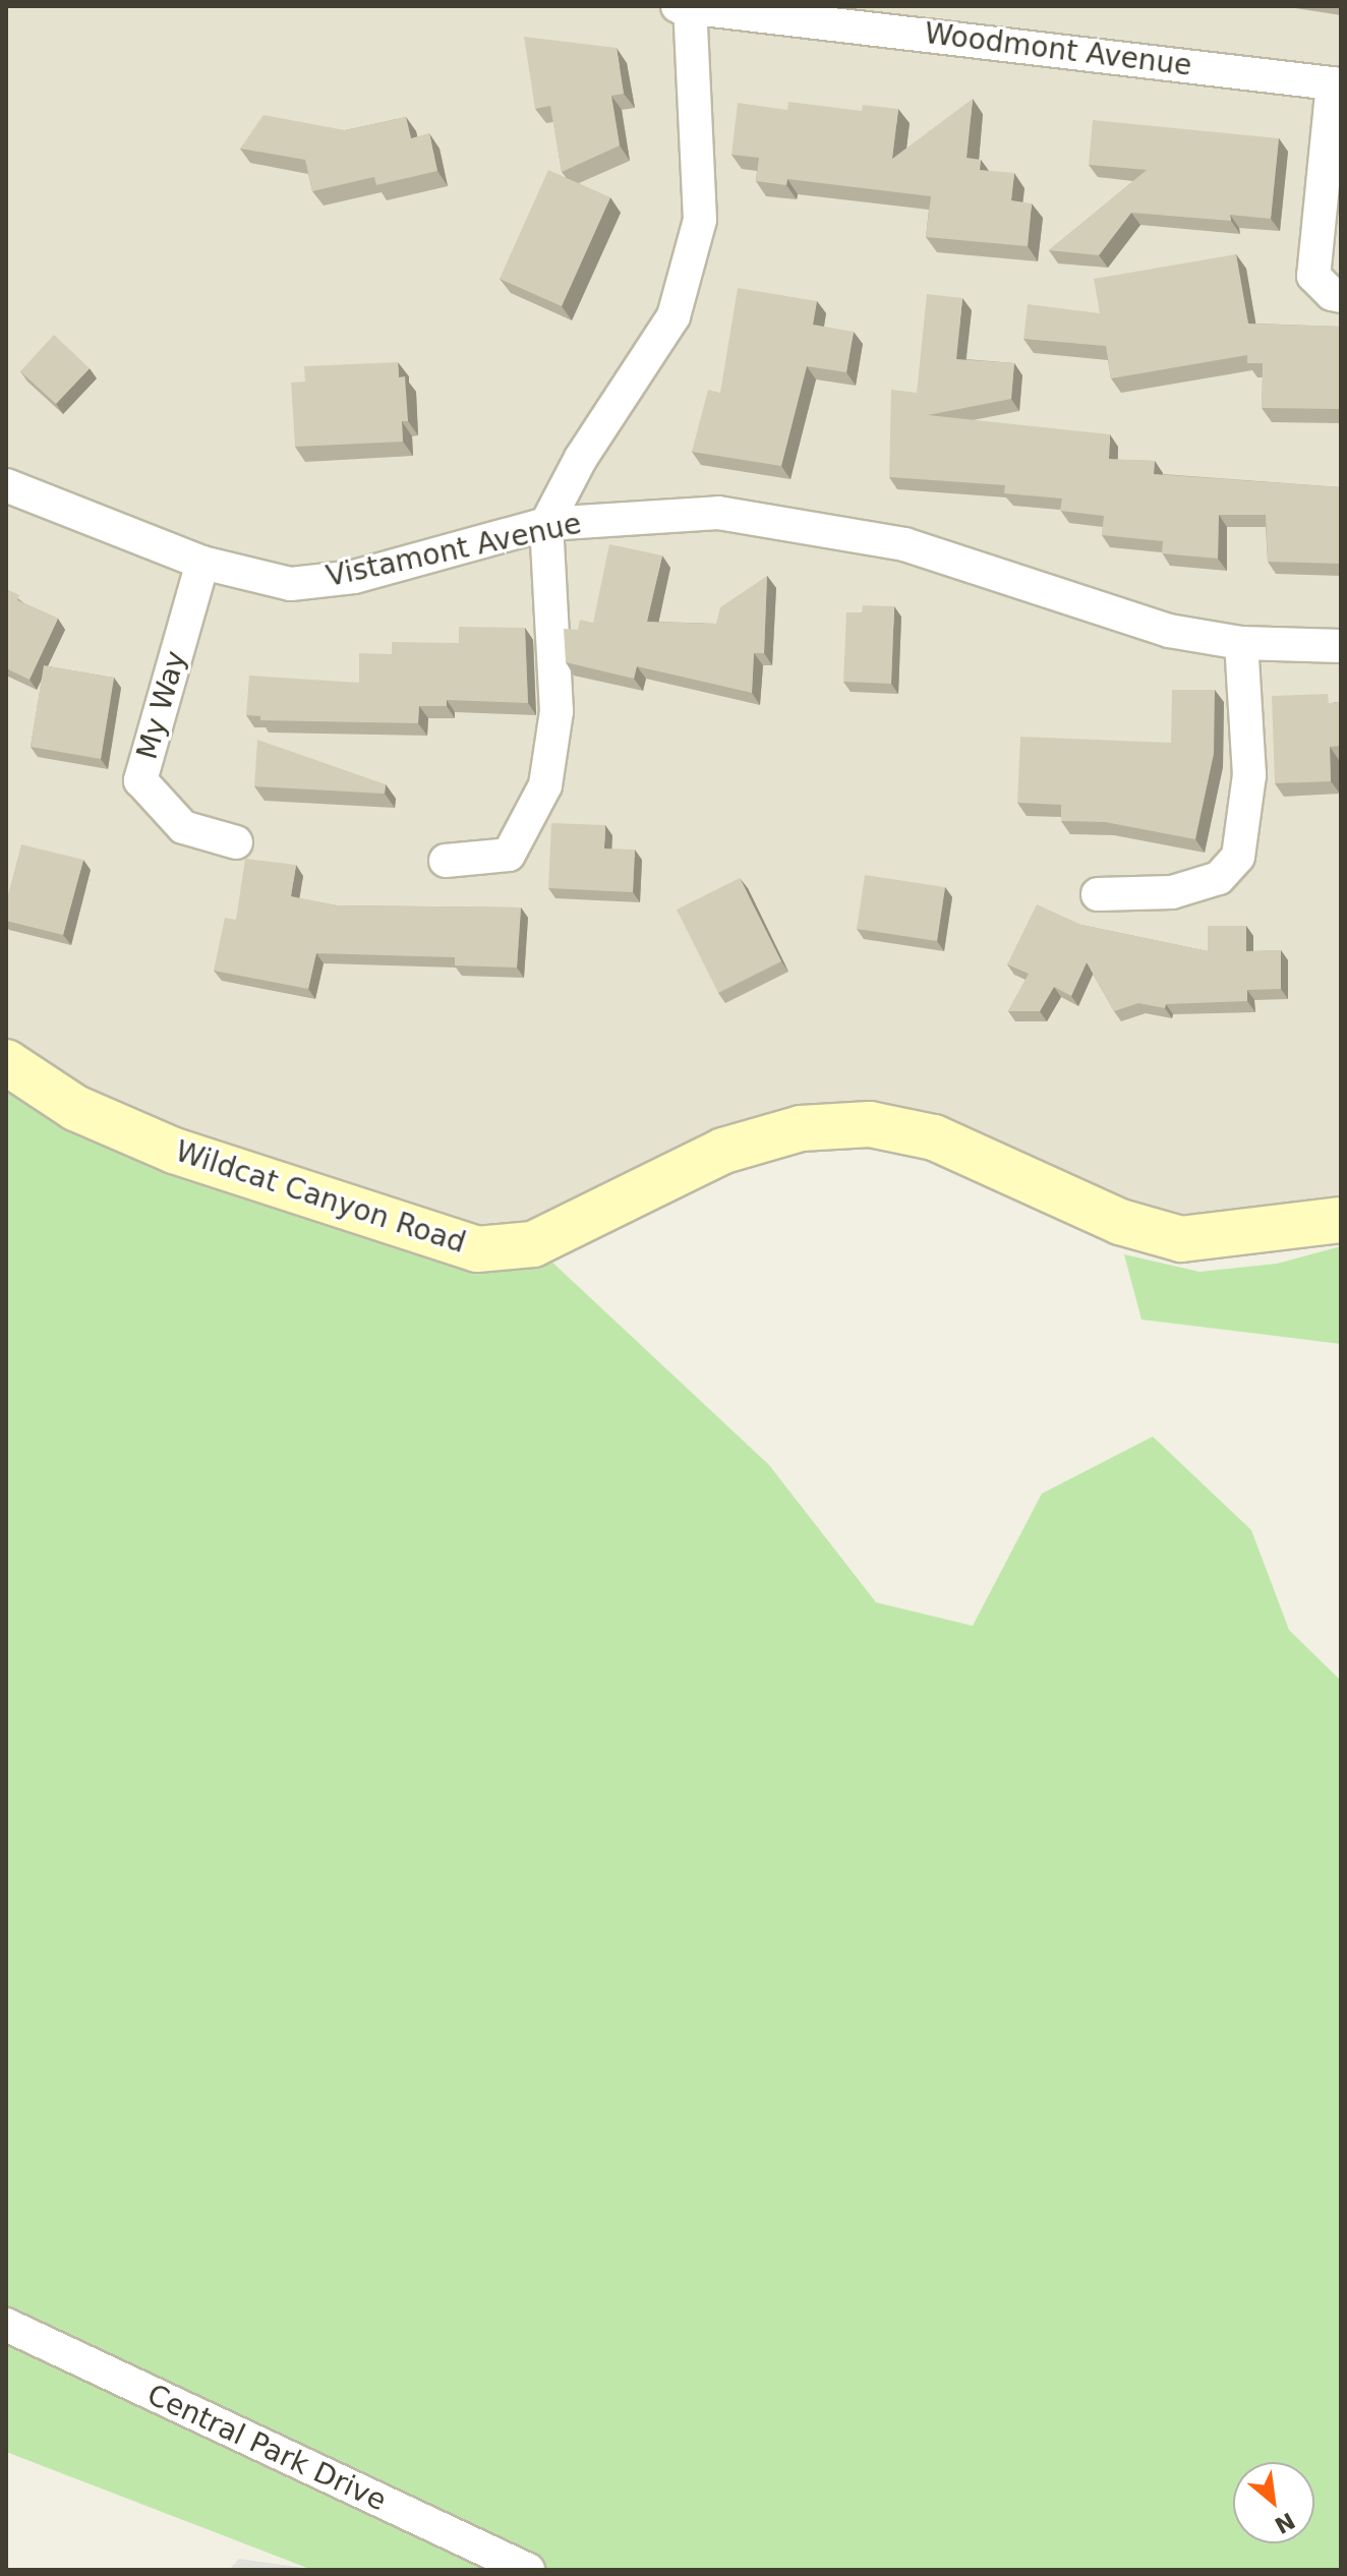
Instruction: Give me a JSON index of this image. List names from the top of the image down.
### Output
{
  "streets": {
    "street": [
      "Woodmont Avenue",
      "Vistamont Avenue",
      "My Way",
      "Wildcat Canyon Road",
      "Central Park Drive"
    ]
  },
  "crossings": [
    ["Vistamont Avenue", "My Way"]
  ],
  "north": "bottom right"
}
